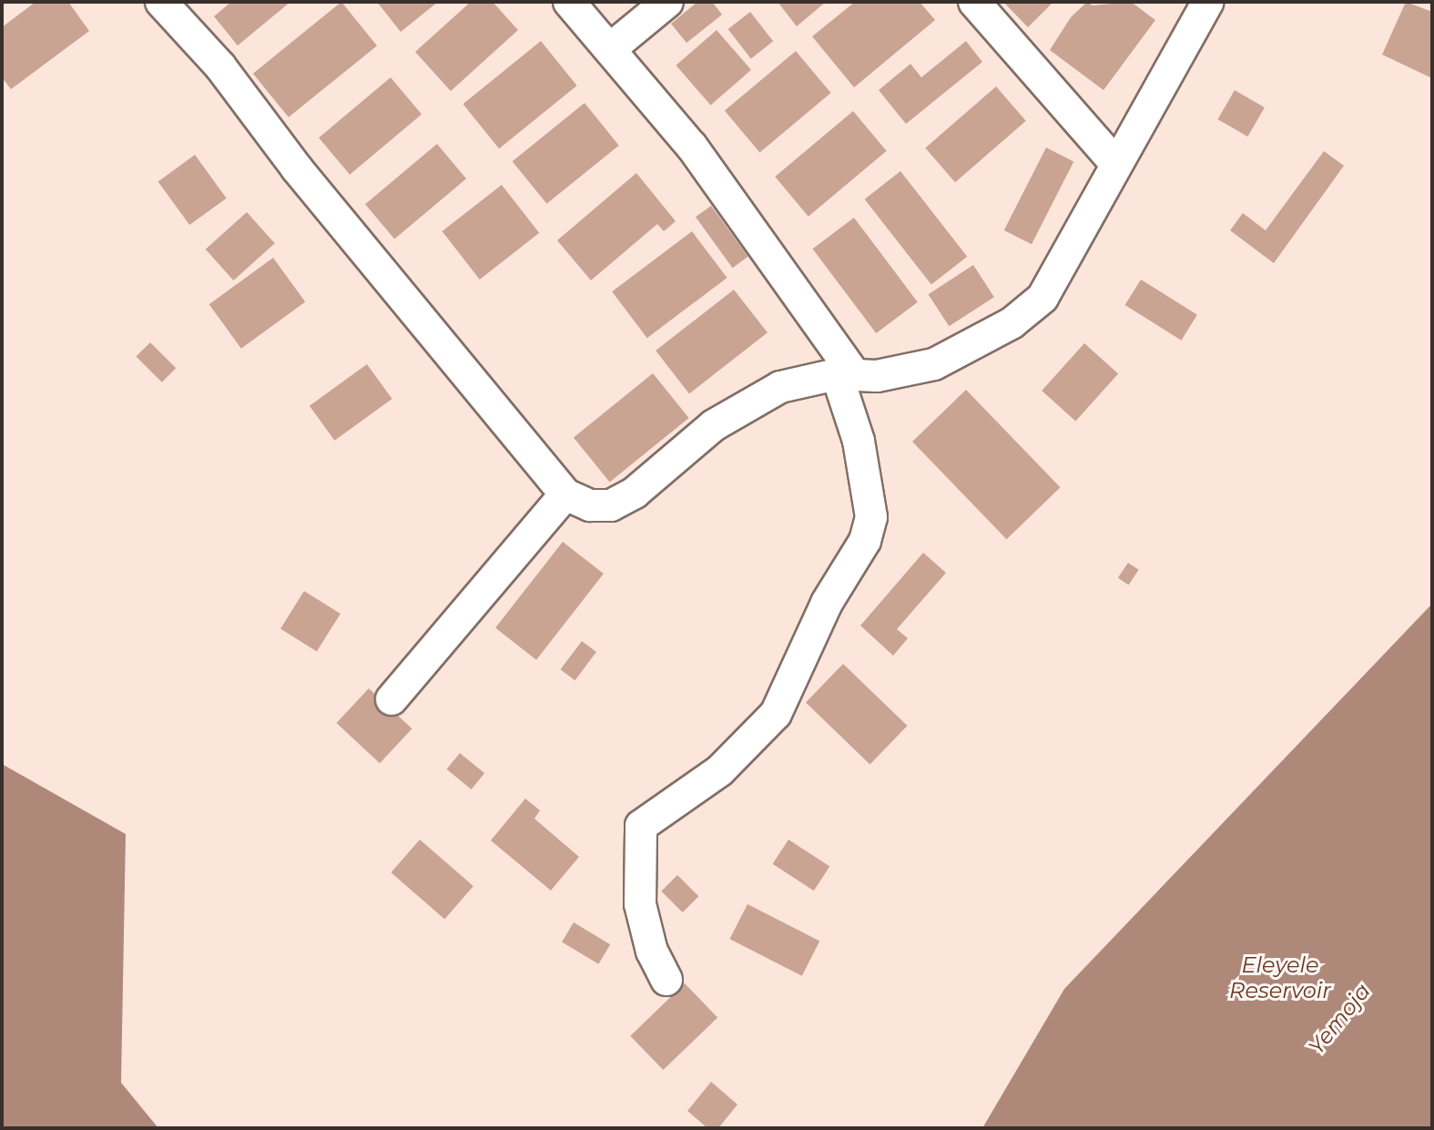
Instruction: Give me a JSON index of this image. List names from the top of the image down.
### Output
{
  "water": ["Eleyele Reservoir", "Yemoja"]
}
